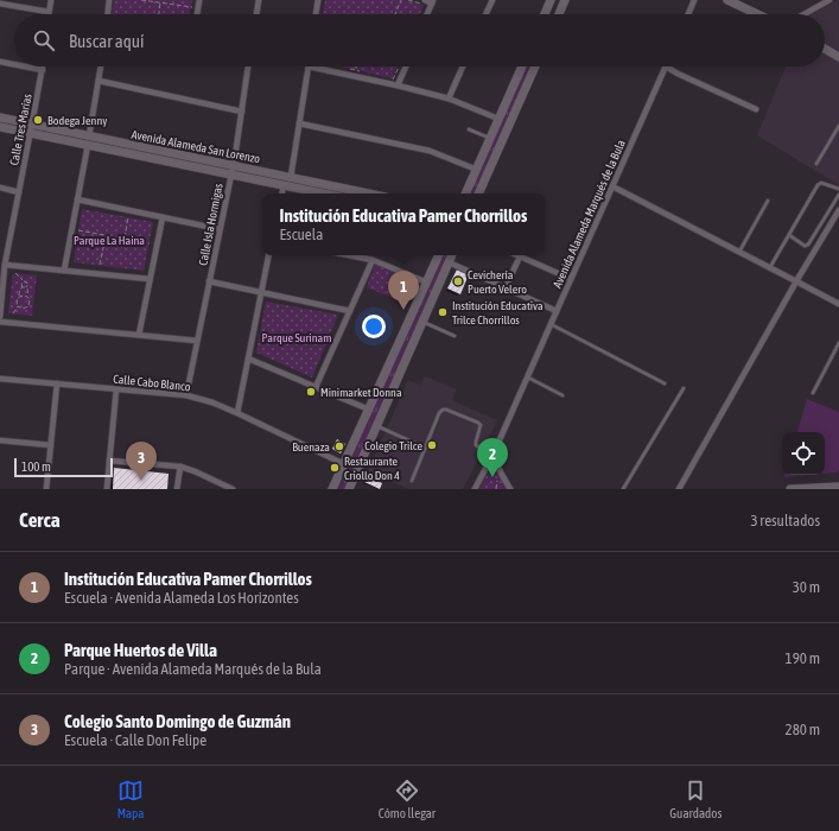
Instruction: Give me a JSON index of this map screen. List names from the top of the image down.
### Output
{
  "streets": {
    "main road": ["Avenida Alameda San Lorenzo"],
    "street": [
      "Calle Tres Marías",
      "Avenida Alameda Marqués de la Bula",
      "Calle Isla Hormigas",
      "Calle Cabo Blanco"
    ]
  },
  "crossings": [
    ["Calle Tres Marías", "Avenida Alameda San Lorenzo"],
    ["Avenida Alameda San Lorenzo", "Calle Isla Hormigas"],
    ["Calle Isla Hormigas", "Calle Cabo Blanco"]
  ],
  "parks": ["Parque La Haina", "Parque Surinam"],
  "places": [
    "Bodega Jenny",
    "Cevichería Puerto Velero",
    "Institución Educativa Trilce Chorrillos",
    "Minimarket Donna",
    "Colegio Trilce",
    "Buenaza",
    "Restaurante Criollo Don 4"
  ],
  "scale_bar": "100 m",
  "page": {
    "search": "Buscar aquí",
    "popup": ["Institución Educativa Pamer Chorrillos", "Escuela"],
    "pins": ["1", "2", "3"],
    "scale": "100 m",
    "heading": ["Cerca", "3 resultados"],
    "list": [
      {
        "mark": "1",
        "name": "Institución Educativa Pamer Chorrillos",
        "note": "Escuela · Avenida Alameda Los Horizontes",
        "value": "30 m"
      },
      {
        "mark": "2",
        "name": "Parque Huertos de Villa",
        "note": "Parque · Avenida Alameda Marqués de la Bula",
        "value": "190 m"
      },
      {
        "mark": "3",
        "name": "Colegio Santo Domingo de Guzmán",
        "note": "Escuela · Calle Don Felipe",
        "value": "280 m"
      }
    ],
    "nav": ["Mapa", "Cómo llegar", "Guardados"]
  }
}
